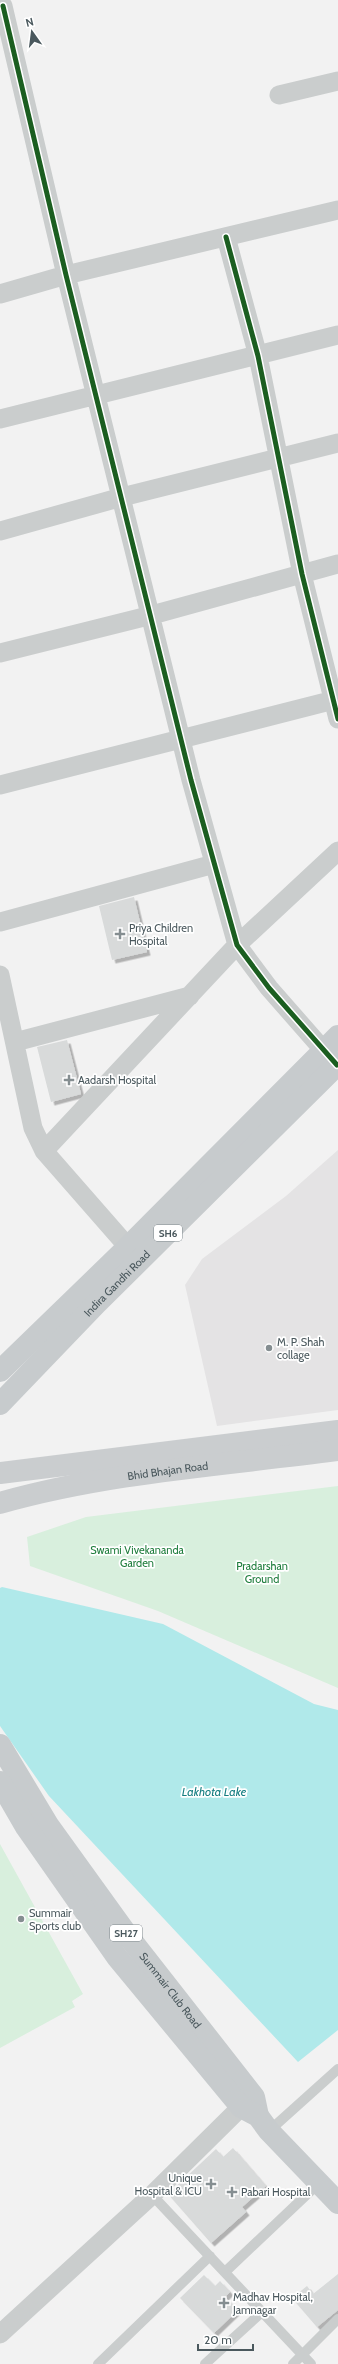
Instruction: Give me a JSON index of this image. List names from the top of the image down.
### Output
{
  "streets": {
    "main road": [
      "SH6",
      "Indira Gandhi Road",
      "Bhid Bhajan Road",
      "SH27",
      "Summair Club Road"
    ]
  },
  "water": ["Lakhota Lake"],
  "parks": ["Swami Vivekananda Garden", "Pradarshan Ground"],
  "places": {
    "health": [
      "Priya Children Hospital",
      "Aadarsh Hospital",
      "Unique Hospital & ICU",
      "Pabari Hospital",
      "Madhav Hospital, Jamnagar"
    ],
    "other": ["M. P. Shah collage", "Summair Sports club"]
  },
  "scale_bar": "20 m",
  "north": "top"
}
